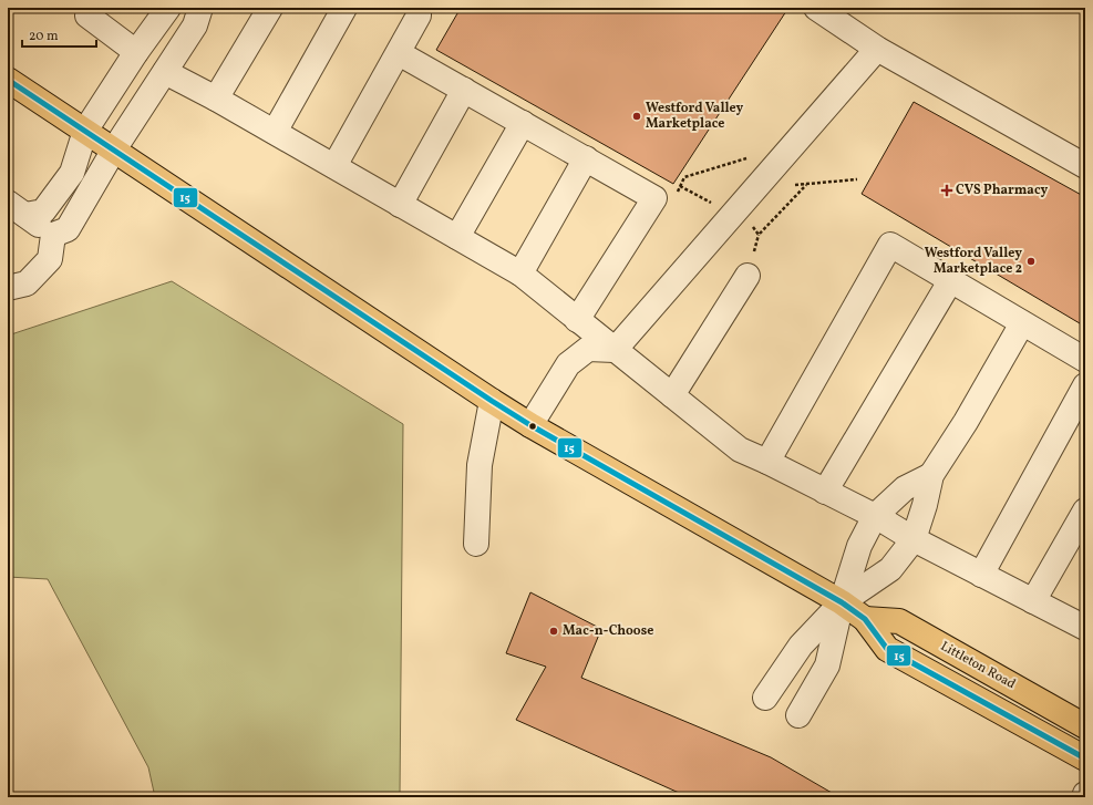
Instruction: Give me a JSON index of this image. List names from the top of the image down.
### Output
{
  "streets": {
    "main road": ["Littleton Road"]
  },
  "places": {
    "other": ["Westford Valley Marketplace", "Westford Valley Marketplace 2", "Mac-n-Choose"],
    "health": ["CVS Pharmacy"]
  },
  "lines": ["transit line 15"],
  "scale_bar": "20 m"
}
